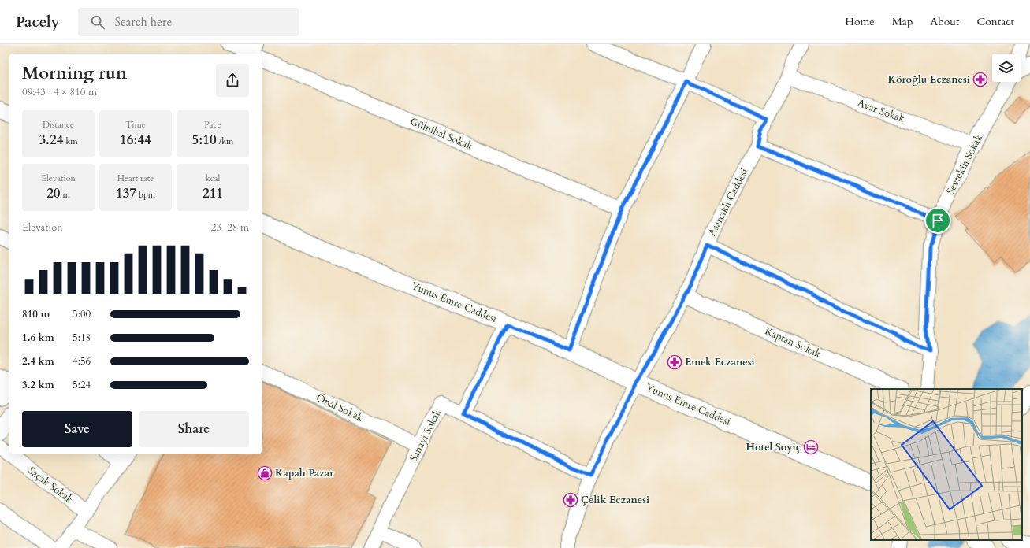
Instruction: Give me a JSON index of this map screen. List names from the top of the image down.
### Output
{
  "streets": {
    "main road": ["Yunus Emre Caddesi"],
    "street": [
      "Avar Sokak",
      "Gülnihal Sokak",
      "Sevtekin Sokak",
      "Asarcıklı Caddesi",
      "Kaptan Sokak",
      "Önal Sokak",
      "Sanayi Sokak",
      "Saçak Sokak"
    ]
  },
  "crossings": [
    ["Avar Sokak", "Sevtekin Sokak"],
    ["Avar Sokak", "Asarcıklı Caddesi"],
    ["Asarcıklı Caddesi", "Yunus Emre Caddesi"],
    ["Asarcıklı Caddesi", "Kaptan Sokak"],
    ["Asarcıklı Caddesi", "Sanayi Sokak"],
    ["Önal Sokak", "Sanayi Sokak"]
  ],
  "places": {
    "pharmacy": ["Köroğlu Eczanesi", "Emek Eczanesi", "Çelik Eczanesi"],
    "hotel": ["Hotel Soyiç"],
    "shop": ["Kapalı Pazar"]
  },
  "page": {
    "header": "Pacely",
    "search": "Search here",
    "nav": [
      "Home",
      "Map",
      "About",
      "Contact"
    ],
    "heading": ["Morning run", "09:43 · 4 × 810 m"],
    "stats": [
      ["Distance", "3.24 km"],
      ["Time", "16:44"],
      ["Pace", "5:10 /km"],
      ["Elevation", "20 m"],
      ["Heart rate", "137 bpm"],
      ["kcal", "211"]
    ],
    "chart": ["Elevation", "23–28 m"],
    "list": [
      {
        "name": "810 m",
        "note": "5:00"
      },
      {
        "name": "1.6 km",
        "note": "5:18"
      },
      {
        "name": "2.4 km",
        "note": "4:56"
      },
      {
        "name": "3.2 km",
        "note": "5:24"
      }
    ],
    "buttons": ["Save", "Share"]
  }
}
